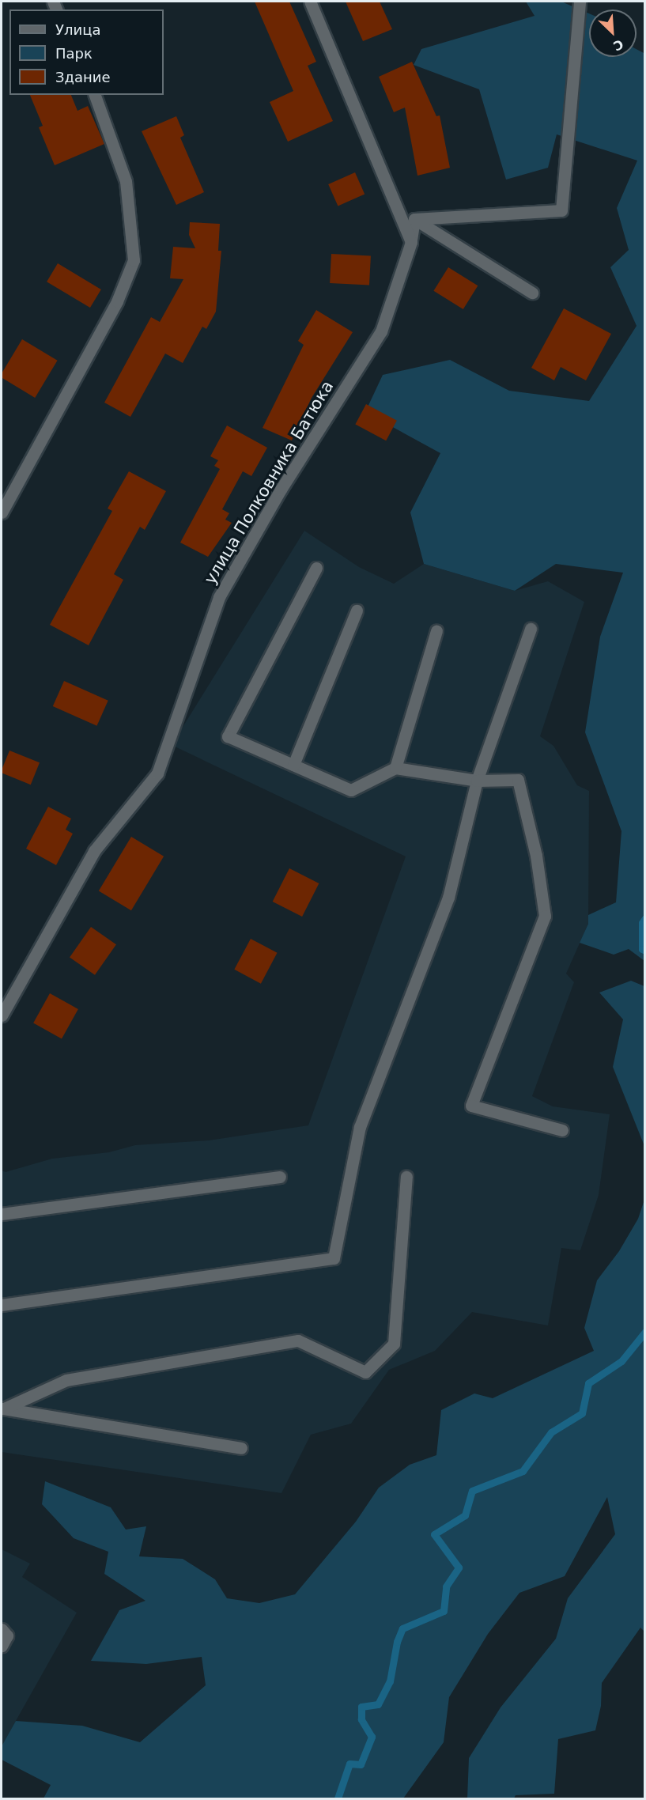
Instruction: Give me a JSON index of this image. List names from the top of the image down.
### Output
{
  "streets": {
    "street": ["улица Полковника Батюка"]
  },
  "legend": ["Улица", "Парк", "Здание"],
  "north": "bottom right"
}
